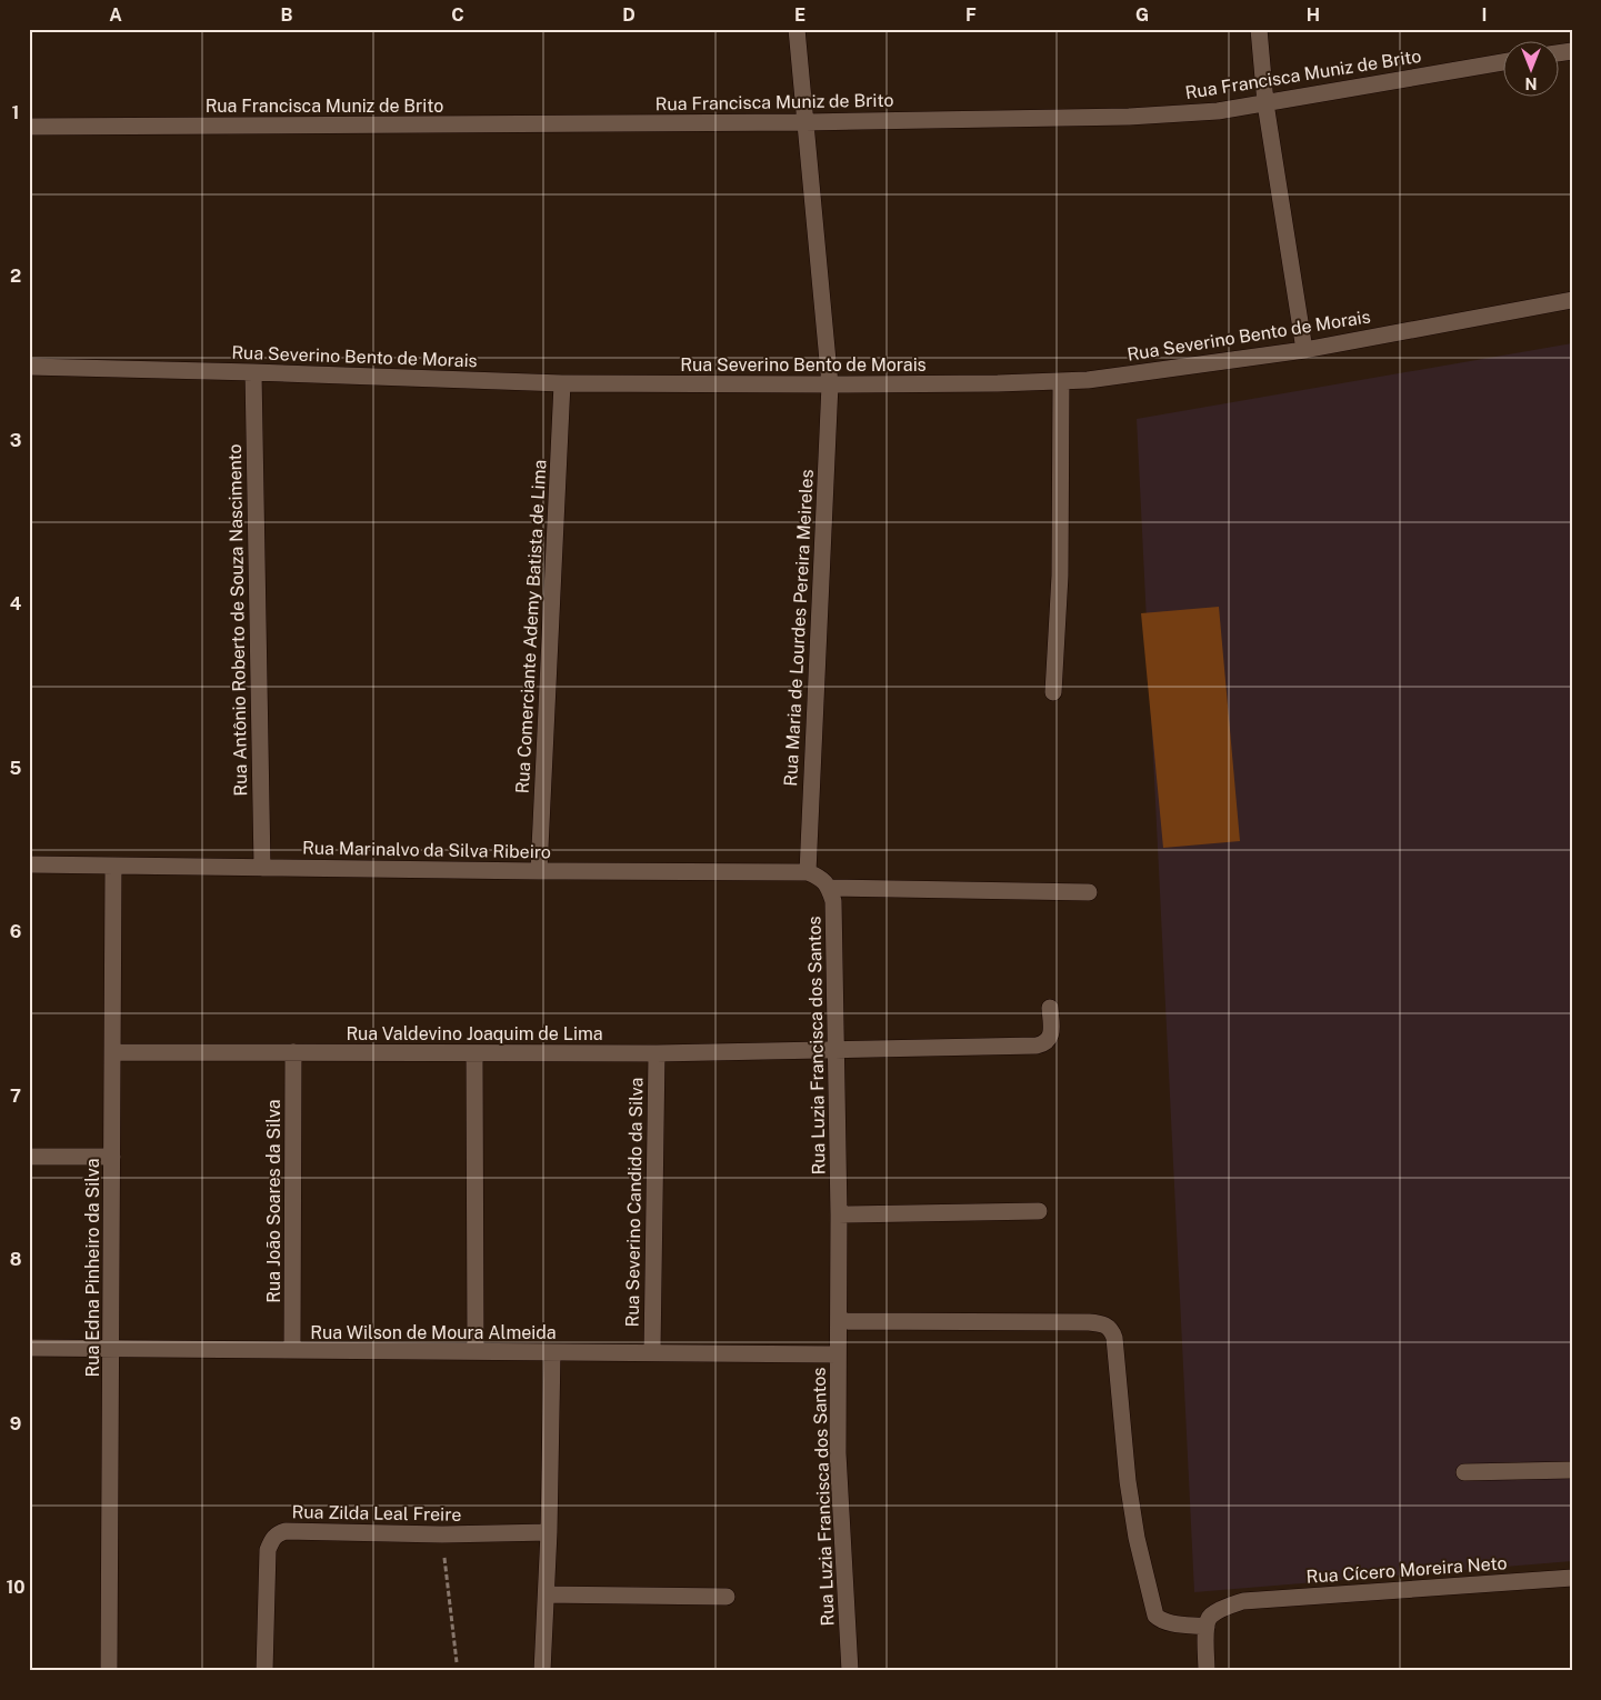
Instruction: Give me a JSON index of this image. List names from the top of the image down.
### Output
{
  "streets": {
    "street": [
      "Rua Francisca Muniz de Brito",
      "Rua Severino Bento de Morais",
      "Rua Antônio Roberto de Souza Nascimento",
      "Rua Comerciante Ademy Batista de Lima",
      "Rua Maria de Lourdes Pereira Meireles",
      "Rua Marinalvo da Silva Ribeiro",
      "Rua Valdevino Joaquim de Lima",
      "Rua Luzia Francisca dos Santos",
      "Rua João Soares da Silva",
      "Rua Severino Candido da Silva",
      "Rua Edna Pinheiro da Silva",
      "Rua Wilson de Moura Almeida",
      "Rua Zilda Leal Freire",
      "Rua Cícero Moreira Neto"
    ]
  },
  "crossings": [
    ["Rua Francisca Muniz de Brito", "Rua Maria de Lourdes Pereira Meireles"],
    ["Rua Severino Bento de Morais", "Rua Antônio Roberto de Souza Nascimento"],
    ["Rua Severino Bento de Morais", "Rua Comerciante Ademy Batista de Lima"],
    ["Rua Severino Bento de Morais", "Rua Maria de Lourdes Pereira Meireles"],
    ["Rua Antônio Roberto de Souza Nascimento", "Rua Marinalvo da Silva Ribeiro"],
    ["Rua Comerciante Ademy Batista de Lima", "Rua Marinalvo da Silva Ribeiro"],
    ["Rua Maria de Lourdes Pereira Meireles", "Rua Marinalvo da Silva Ribeiro"],
    ["Rua Maria de Lourdes Pereira Meireles", "Rua Luzia Francisca dos Santos"],
    ["Rua Marinalvo da Silva Ribeiro", "Rua Luzia Francisca dos Santos"],
    ["Rua Marinalvo da Silva Ribeiro", "Rua Edna Pinheiro da Silva"],
    ["Rua Valdevino Joaquim de Lima", "Rua Luzia Francisca dos Santos"],
    ["Rua Valdevino Joaquim de Lima", "Rua João Soares da Silva"],
    ["Rua Valdevino Joaquim de Lima", "Rua Severino Candido da Silva"],
    ["Rua Valdevino Joaquim de Lima", "Rua Edna Pinheiro da Silva"],
    ["Rua Luzia Francisca dos Santos", "Rua Wilson de Moura Almeida"],
    ["Rua João Soares da Silva", "Rua Wilson de Moura Almeida"],
    ["Rua Severino Candido da Silva", "Rua Wilson de Moura Almeida"],
    ["Rua Edna Pinheiro da Silva", "Rua Wilson de Moura Almeida"]
  ],
  "north": "bottom",
  "grid": {
    "columns": [
      "A",
      "B",
      "C",
      "D",
      "E",
      "F",
      "G",
      "H",
      "I"
    ],
    "rows": [
      "1",
      "2",
      "3",
      "4",
      "5",
      "6",
      "7",
      "8",
      "9",
      "10"
    ]
  }
}
